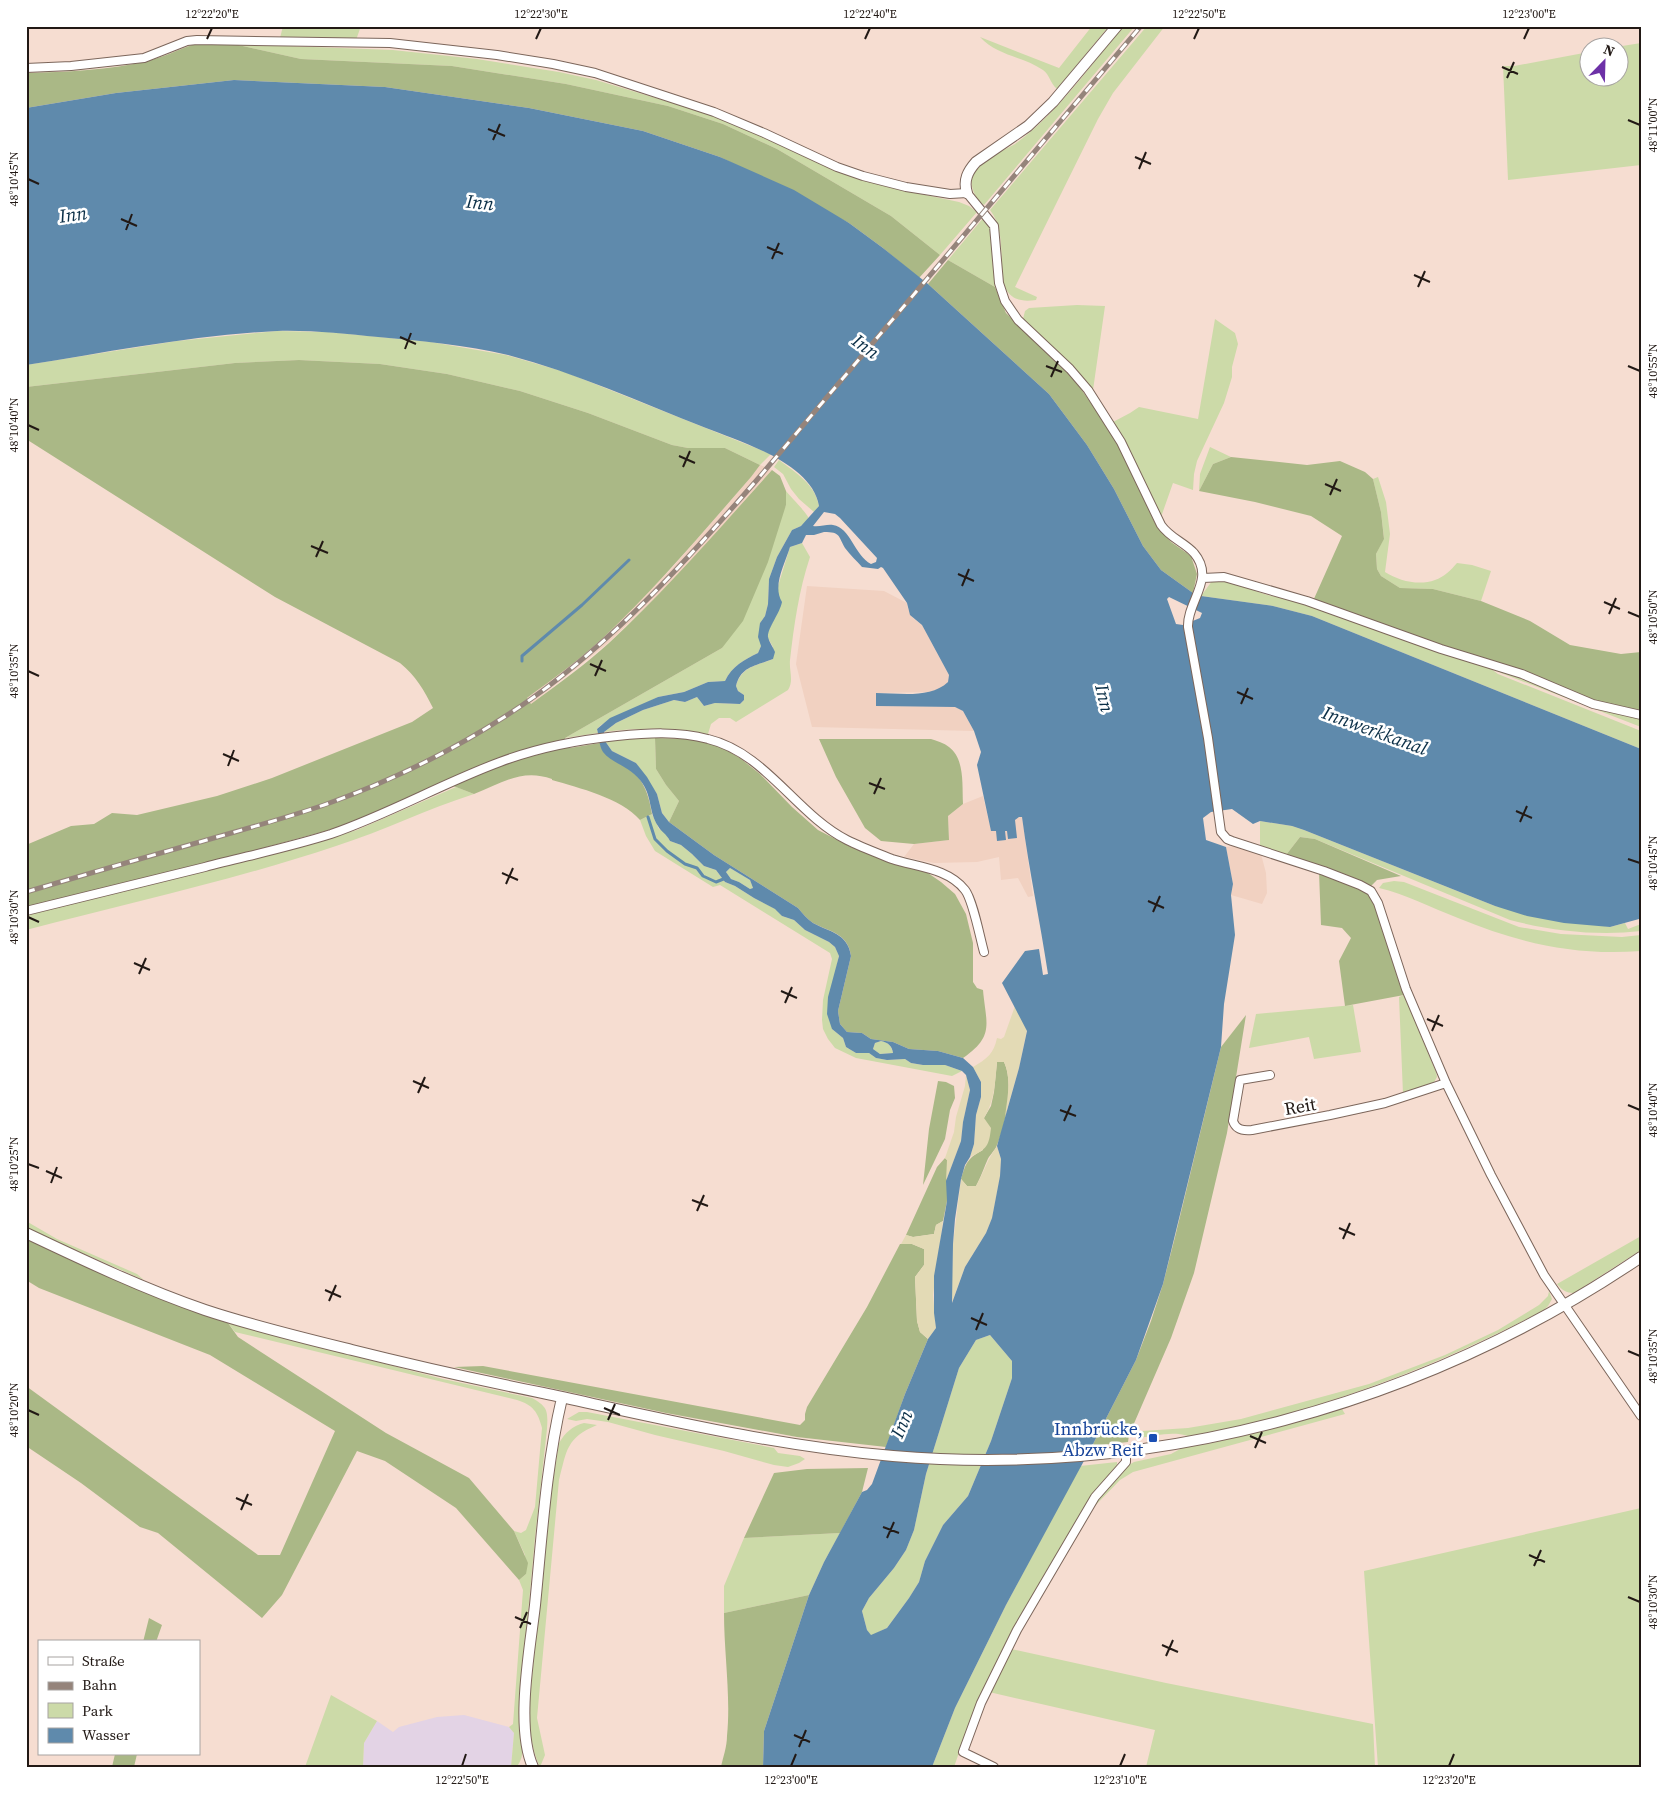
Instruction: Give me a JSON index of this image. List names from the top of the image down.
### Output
{
  "streets": {
    "street": ["Reit"]
  },
  "water": ["Inn", "Innwerkkanal"],
  "places": {
    "transit": ["Innbrücke, Abzw Reit"]
  },
  "legend": [
    "Straße",
    "Bahn",
    "Park",
    "Wasser"
  ],
  "north": "top right",
  "coordinates": [
    "12°22'20\"E",
    "12°22'30\"E",
    "12°22'40\"E",
    "12°22'50\"E",
    "12°23'00\"E",
    "48°11'00\"N",
    "48°10'45\"N",
    "48°10'55\"N",
    "48°10'40\"N",
    "48°10'50\"N",
    "48°10'35\"N",
    "48°10'30\"N",
    "48°10'25\"N",
    "48°10'20\"N",
    "12°23'10\"E",
    "12°23'20\"E"
  ]
}
